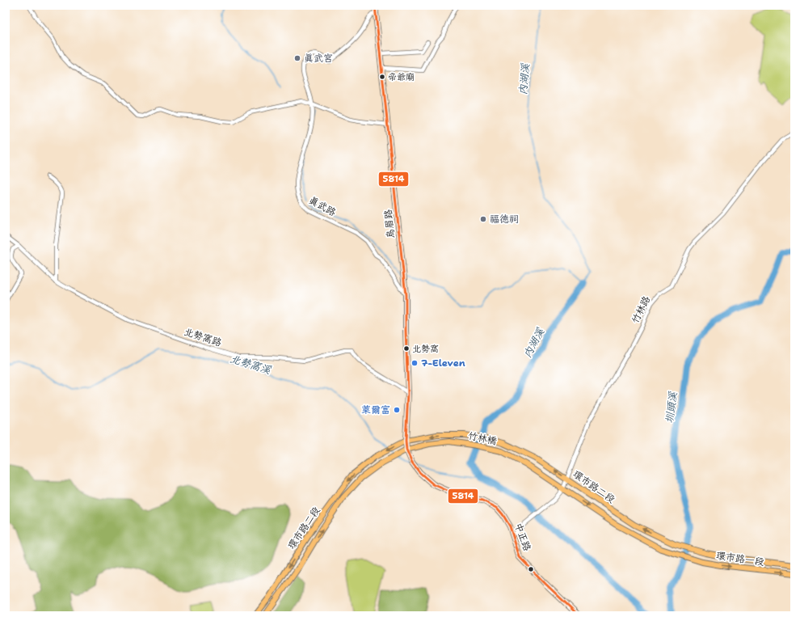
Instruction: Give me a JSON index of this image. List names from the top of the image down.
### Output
{
  "streets": {
    "main road": [
      "烏眉路",
      "竹林橋",
      "環市路二段",
      "中正路",
      "環市路一段"
    ],
    "street": ["真武路", "竹林路", "北勢窩路"]
  },
  "crossings": [
    ["真武路", "烏眉路"],
    ["烏眉路", "北勢窩路"],
    ["烏眉路", "竹林橋"],
    ["烏眉路", "環市路二段"],
    ["烏眉路", "中正路"],
    ["竹林路", "環市路二段"],
    ["竹林路", "中正路"],
    ["竹林橋", "環市路二段"],
    ["竹林橋", "中正路"],
    ["環市路二段", "中正路"],
    ["環市路二段", "環市路一段"]
  ],
  "one_way": ["環市路一段"],
  "water": ["內湖溪", "北勢窩溪", "圳頭溪"],
  "places": [
    "真武宮",
    "帝爺廟",
    "福德祠",
    "北勢窩",
    "7-Eleven",
    "萊爾富"
  ],
  "lines": ["transit line 5814"]
}
